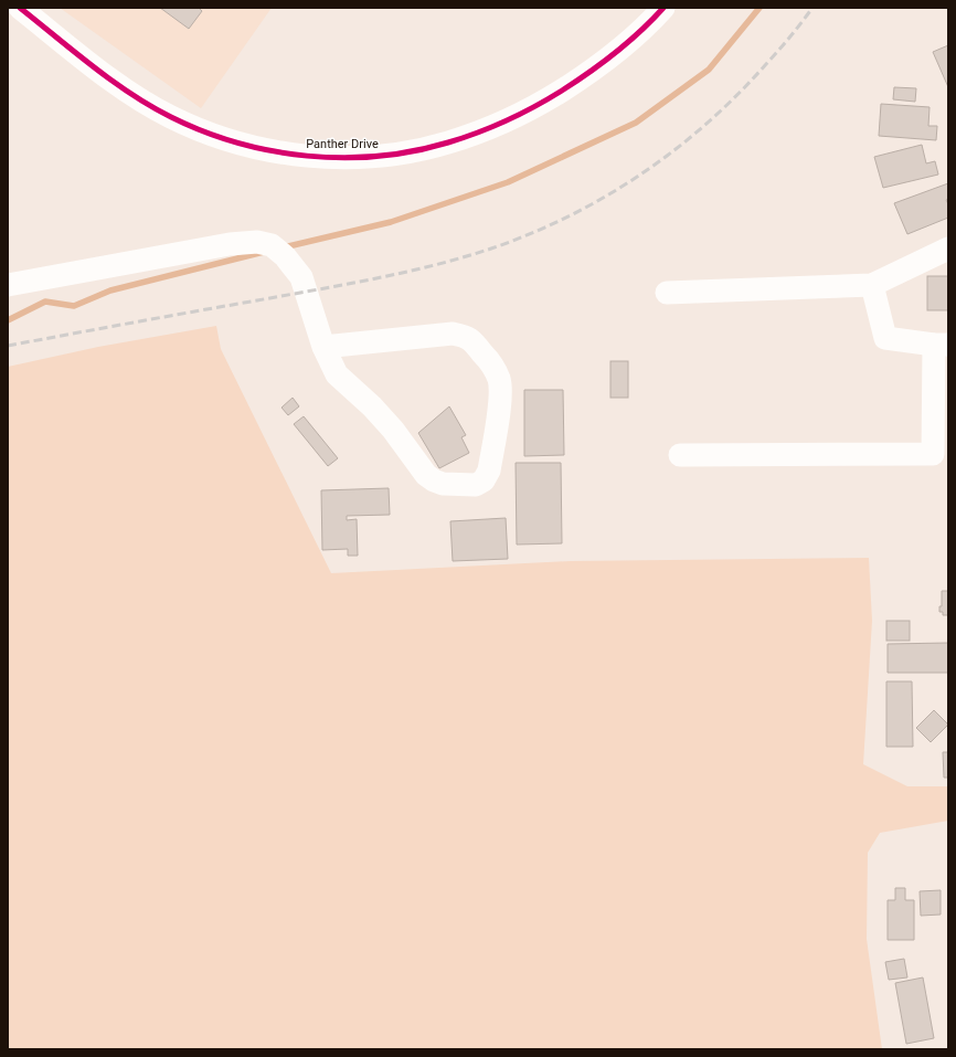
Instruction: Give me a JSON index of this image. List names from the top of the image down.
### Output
{
  "streets": {
    "street": ["Panther Drive"]
  }
}
